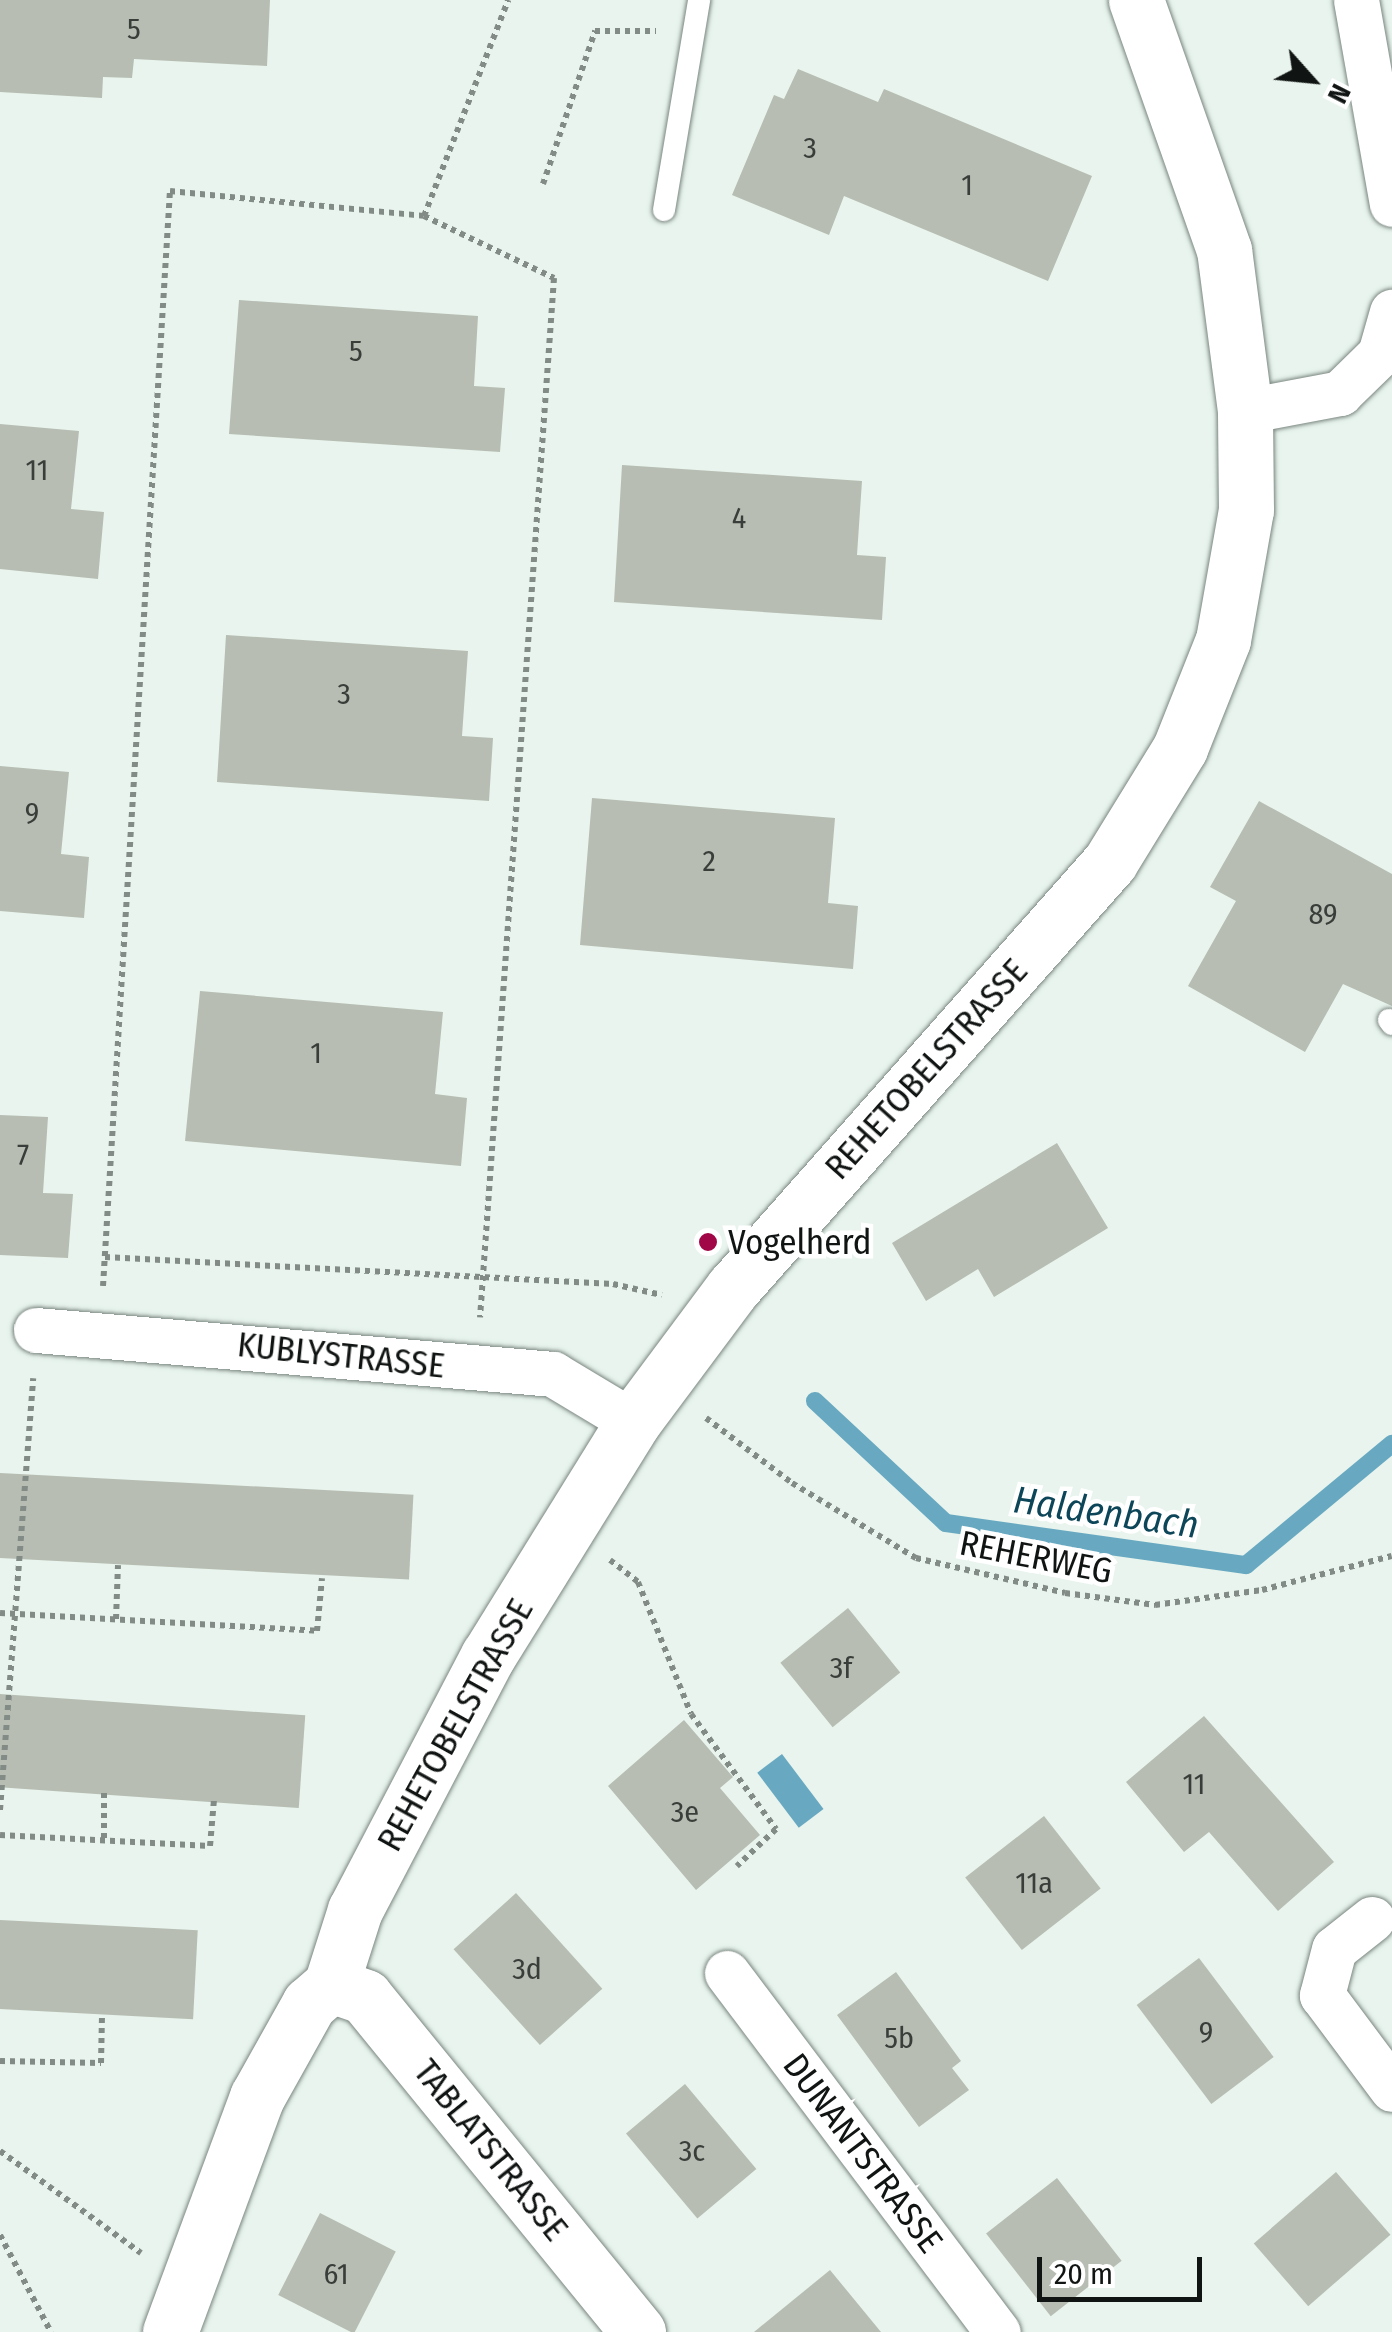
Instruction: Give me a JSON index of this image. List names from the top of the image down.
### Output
{
  "streets": {
    "street": [
      "REHETOBELSTRASSE",
      "KUBLYSTRASSE",
      "TABLATSTRASSE",
      "DUNANTSTRASSE"
    ],
    "path": ["REHERWEG"]
  },
  "crossings": [
    ["REHETOBELSTRASSE", "KUBLYSTRASSE"],
    ["REHETOBELSTRASSE", "TABLATSTRASSE"]
  ],
  "water": ["Haldenbach"],
  "places": ["Vogelherd"],
  "house_numbers": [
    "5",
    "3",
    "1",
    "5",
    "11",
    "4",
    "3",
    "9",
    "2",
    "89",
    "1",
    "7",
    "3f",
    "11",
    "3e",
    "11a",
    "3d",
    "9",
    "5b",
    "3c",
    "61"
  ],
  "scale_bar": "20 m",
  "north": "bottom right"
}
